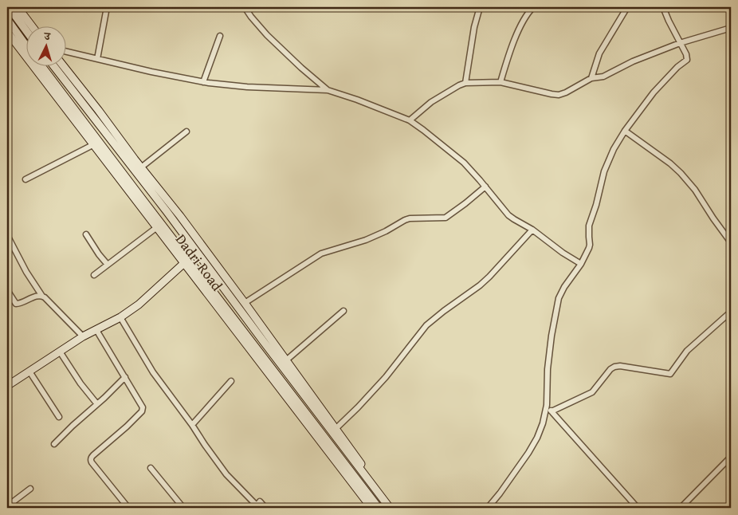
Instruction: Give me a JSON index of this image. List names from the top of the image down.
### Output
{
  "streets": {
    "street": ["Dadri Road"]
  },
  "north": "top"
}
